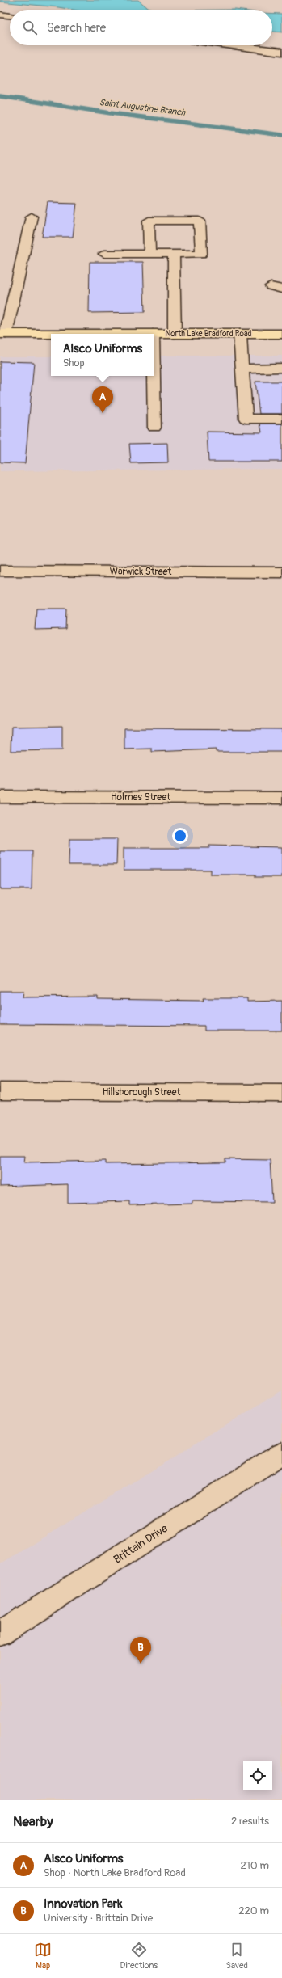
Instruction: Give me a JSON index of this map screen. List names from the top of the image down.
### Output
{
  "streets": {
    "main road": ["North Lake Bradford Road"],
    "street": [
      "Warwick Street",
      "Holmes Street",
      "Hillsborough Street",
      "Brittain Drive"
    ]
  },
  "water": ["Saint Augustine Branch"],
  "page": {
    "search": "Search here",
    "popup": ["Alsco Uniforms", "Shop"],
    "pins": ["A", "B"],
    "heading": ["Nearby", "2 results"],
    "list": [
      {
        "mark": "A",
        "name": "Alsco Uniforms",
        "note": "Shop · North Lake Bradford Road",
        "value": "210 m"
      },
      {
        "mark": "B",
        "name": "Innovation Park",
        "note": "University · Brittain Drive",
        "value": "220 m"
      }
    ],
    "nav": ["Map", "Directions", "Saved"]
  }
}
